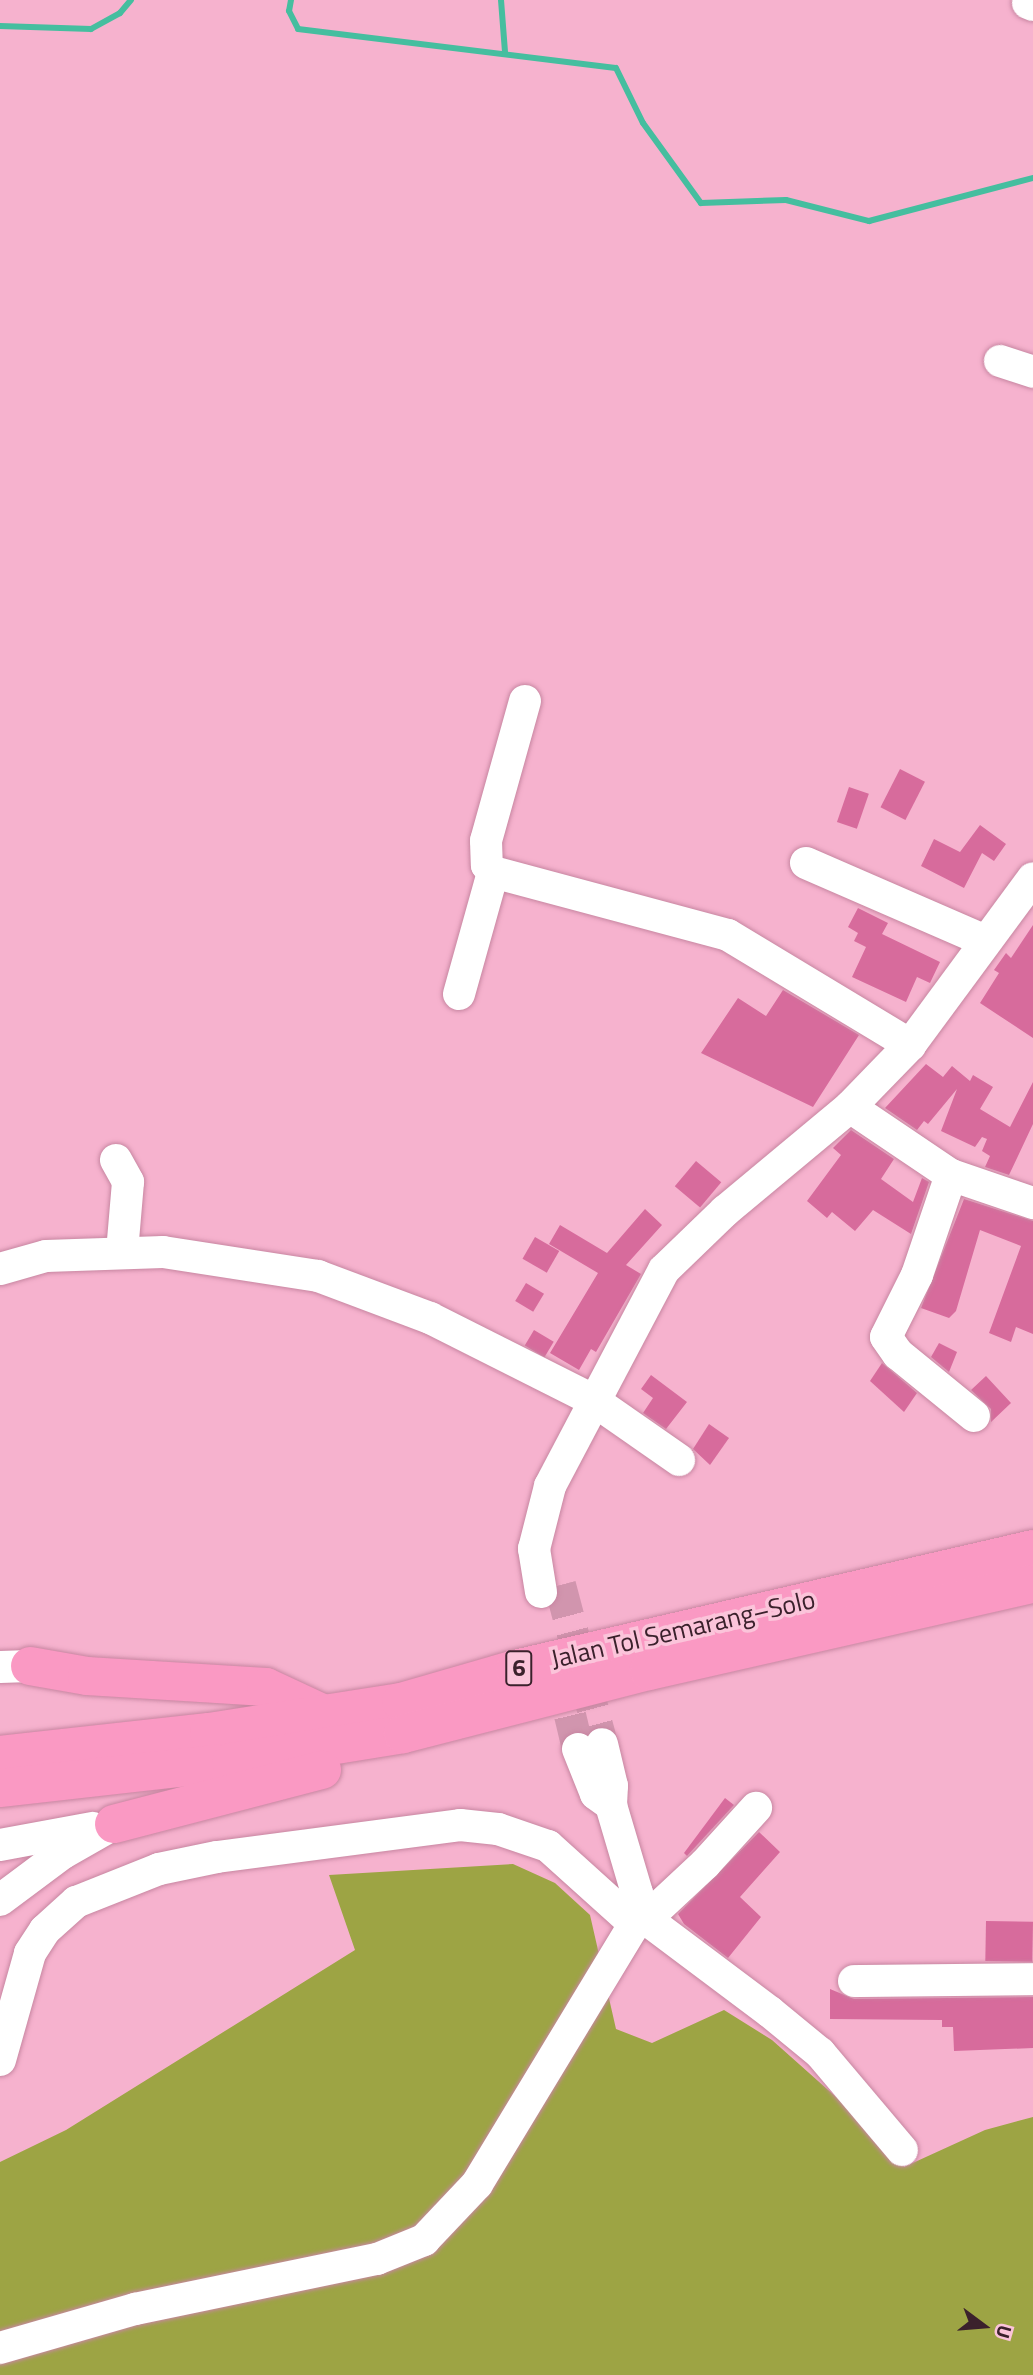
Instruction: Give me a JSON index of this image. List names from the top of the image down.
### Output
{
  "streets": {
    "highway": ["Jalan Tol Semarang–Solo", "6"]
  },
  "north": "right"
}
